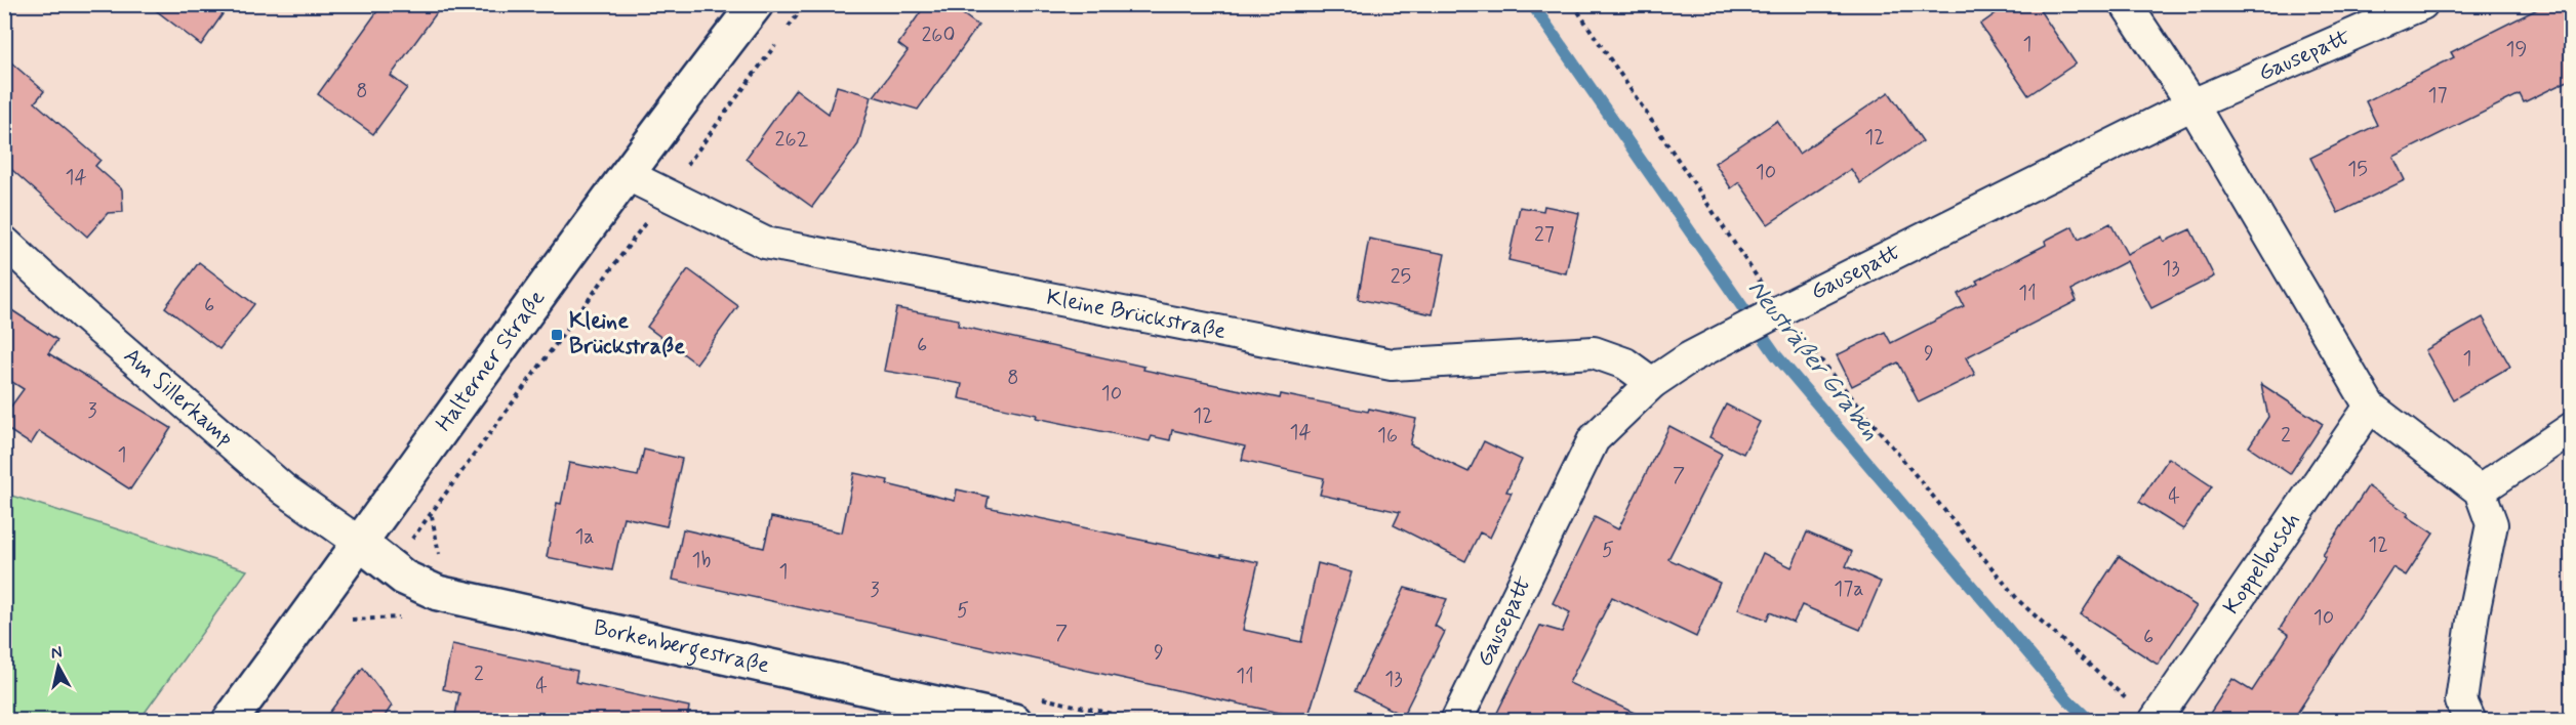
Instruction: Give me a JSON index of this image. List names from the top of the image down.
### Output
{
  "streets": {
    "main road": ["Halterner Straße", "Borkenbergestraße"],
    "street": [
      "Gausepatt",
      "Kleine Brückstraße",
      "Am Sillerkamp",
      "Koppelbusch"
    ]
  },
  "crossings": [
    ["Gausepatt", "Kleine Brückstraße"],
    ["Kleine Brückstraße", "Halterner Straße"],
    ["Halterner Straße", "Am Sillerkamp"],
    ["Halterner Straße", "Borkenbergestraße"],
    ["Am Sillerkamp", "Borkenbergestraße"]
  ],
  "water": ["Neusträßer Graben"],
  "places": {
    "transit": ["Kleine Brückstraße"]
  },
  "house_numbers": [
    "260",
    "1",
    "19",
    "8",
    "17",
    "12",
    "262",
    "15",
    "10",
    "14",
    "27",
    "13",
    "25",
    "11",
    "6",
    "6",
    "9",
    "1",
    "8",
    "10",
    "3",
    "12",
    "14",
    "16",
    "2",
    "1",
    "7",
    "4",
    "1a",
    "12",
    "5",
    "1b",
    "1",
    "17a",
    "3",
    "5",
    "10",
    "7",
    "6",
    "9",
    "2",
    "11",
    "13",
    "4"
  ],
  "north": "top"
}
